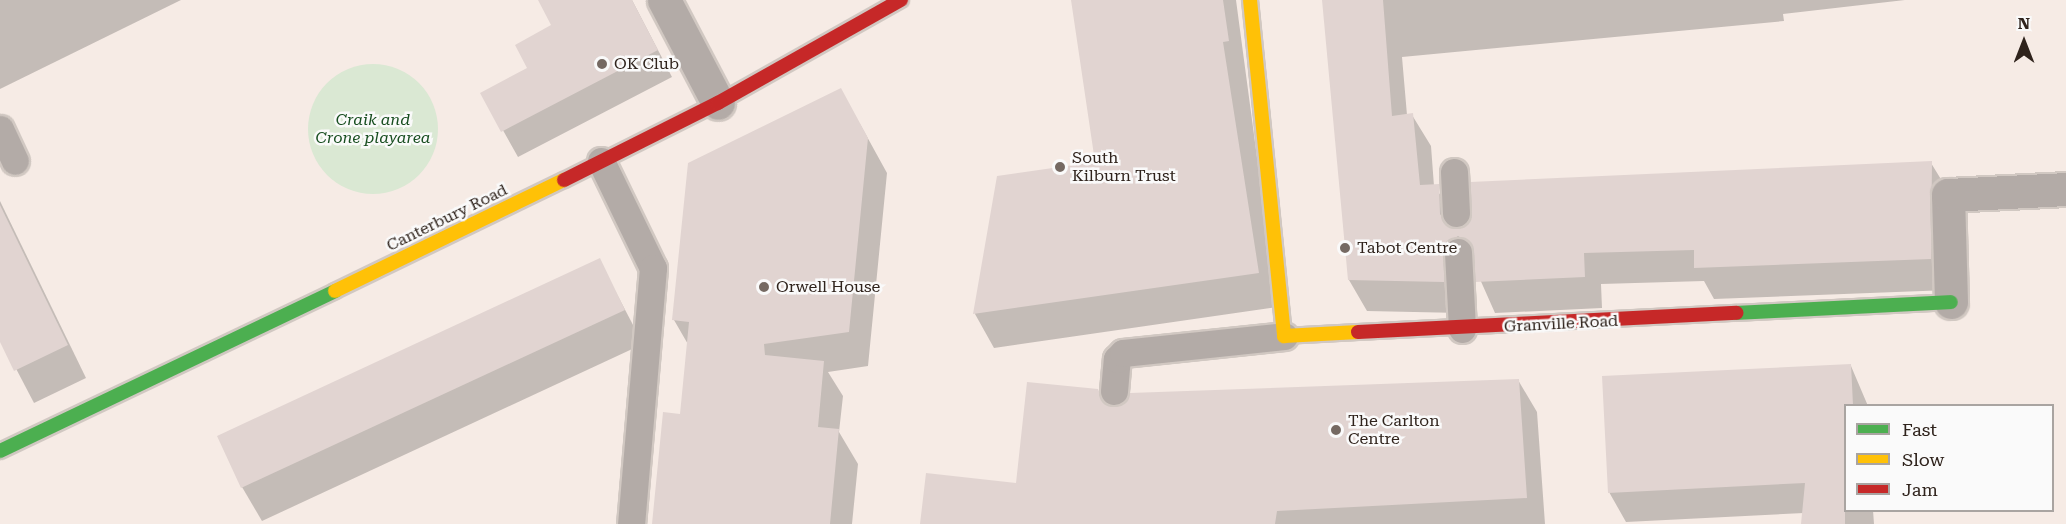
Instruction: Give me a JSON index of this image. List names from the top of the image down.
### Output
{
  "streets": {
    "street": ["Canterbury Road", "Granville Road"]
  },
  "parks": ["Craik and Crone playarea"],
  "places": [
    "OK Club",
    "South Kilburn Trust",
    "Tabot Centre",
    "Orwell House",
    "The Carlton Centre"
  ],
  "legend": ["Fast", "Slow", "Jam"],
  "north": "top"
}
